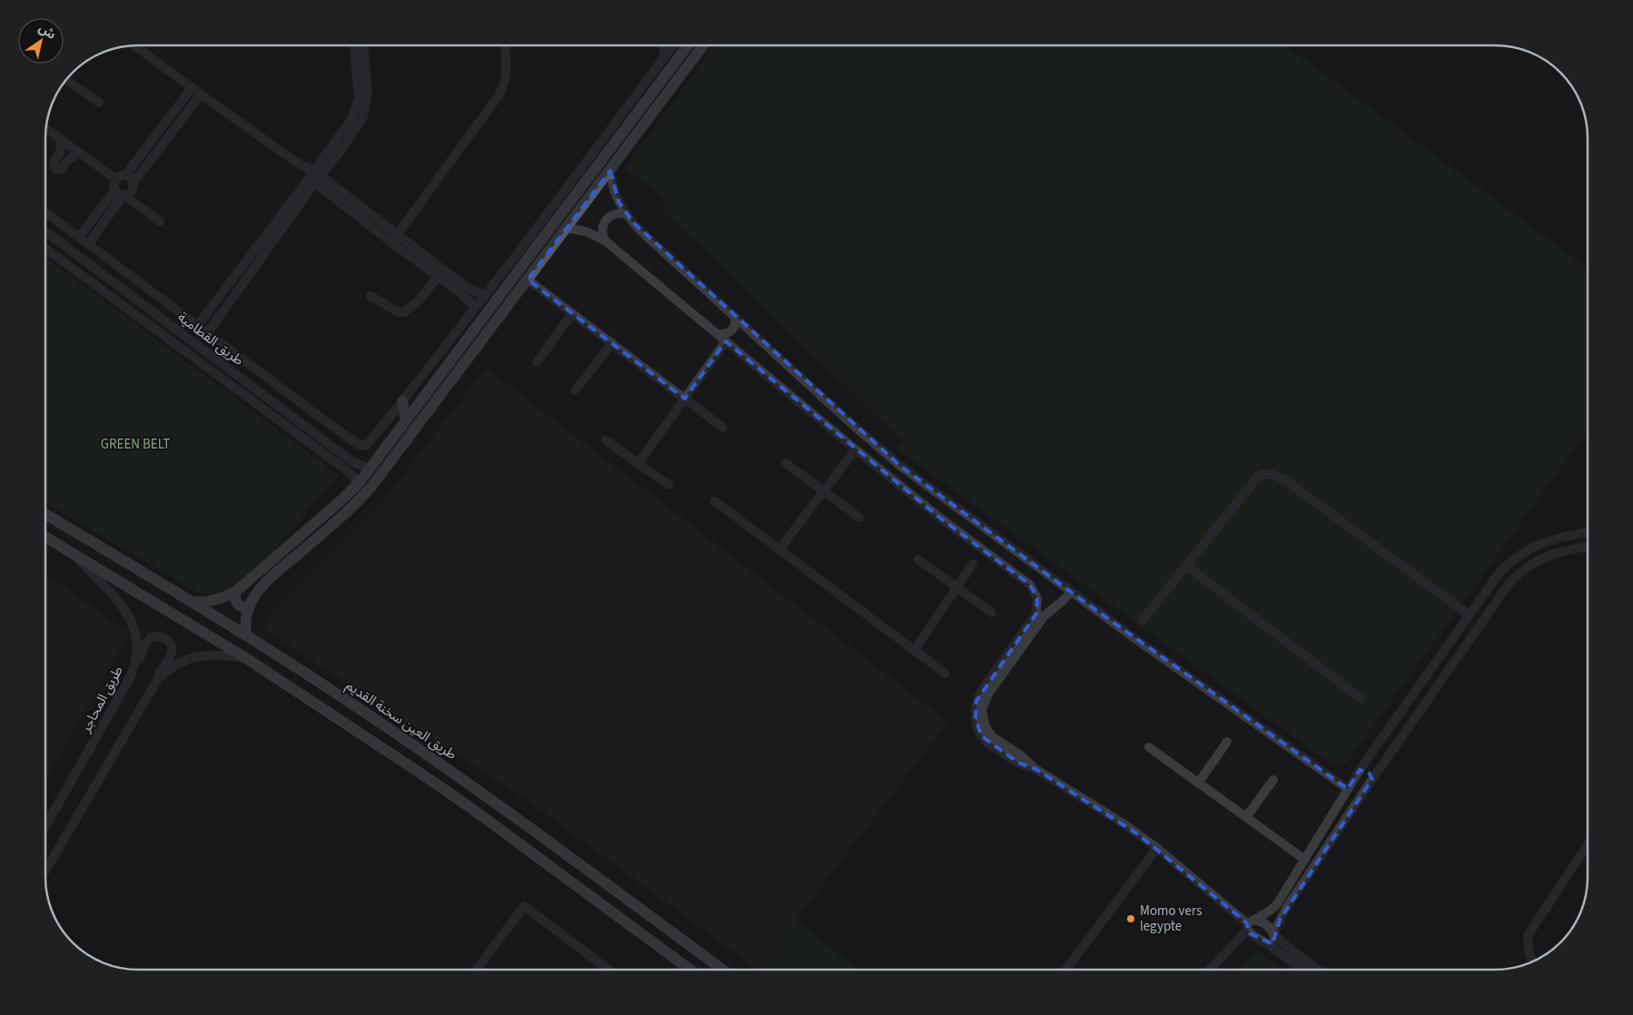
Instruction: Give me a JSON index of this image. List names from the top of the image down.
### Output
{
  "streets": {
    "main road": ["طريق العين سخنة القديم"],
    "street": ["طريق القطامية", "طريق المحاجر"]
  },
  "parks": ["GREEN BELT"],
  "places": ["Momo vers legypte"],
  "north": "top right"
}
